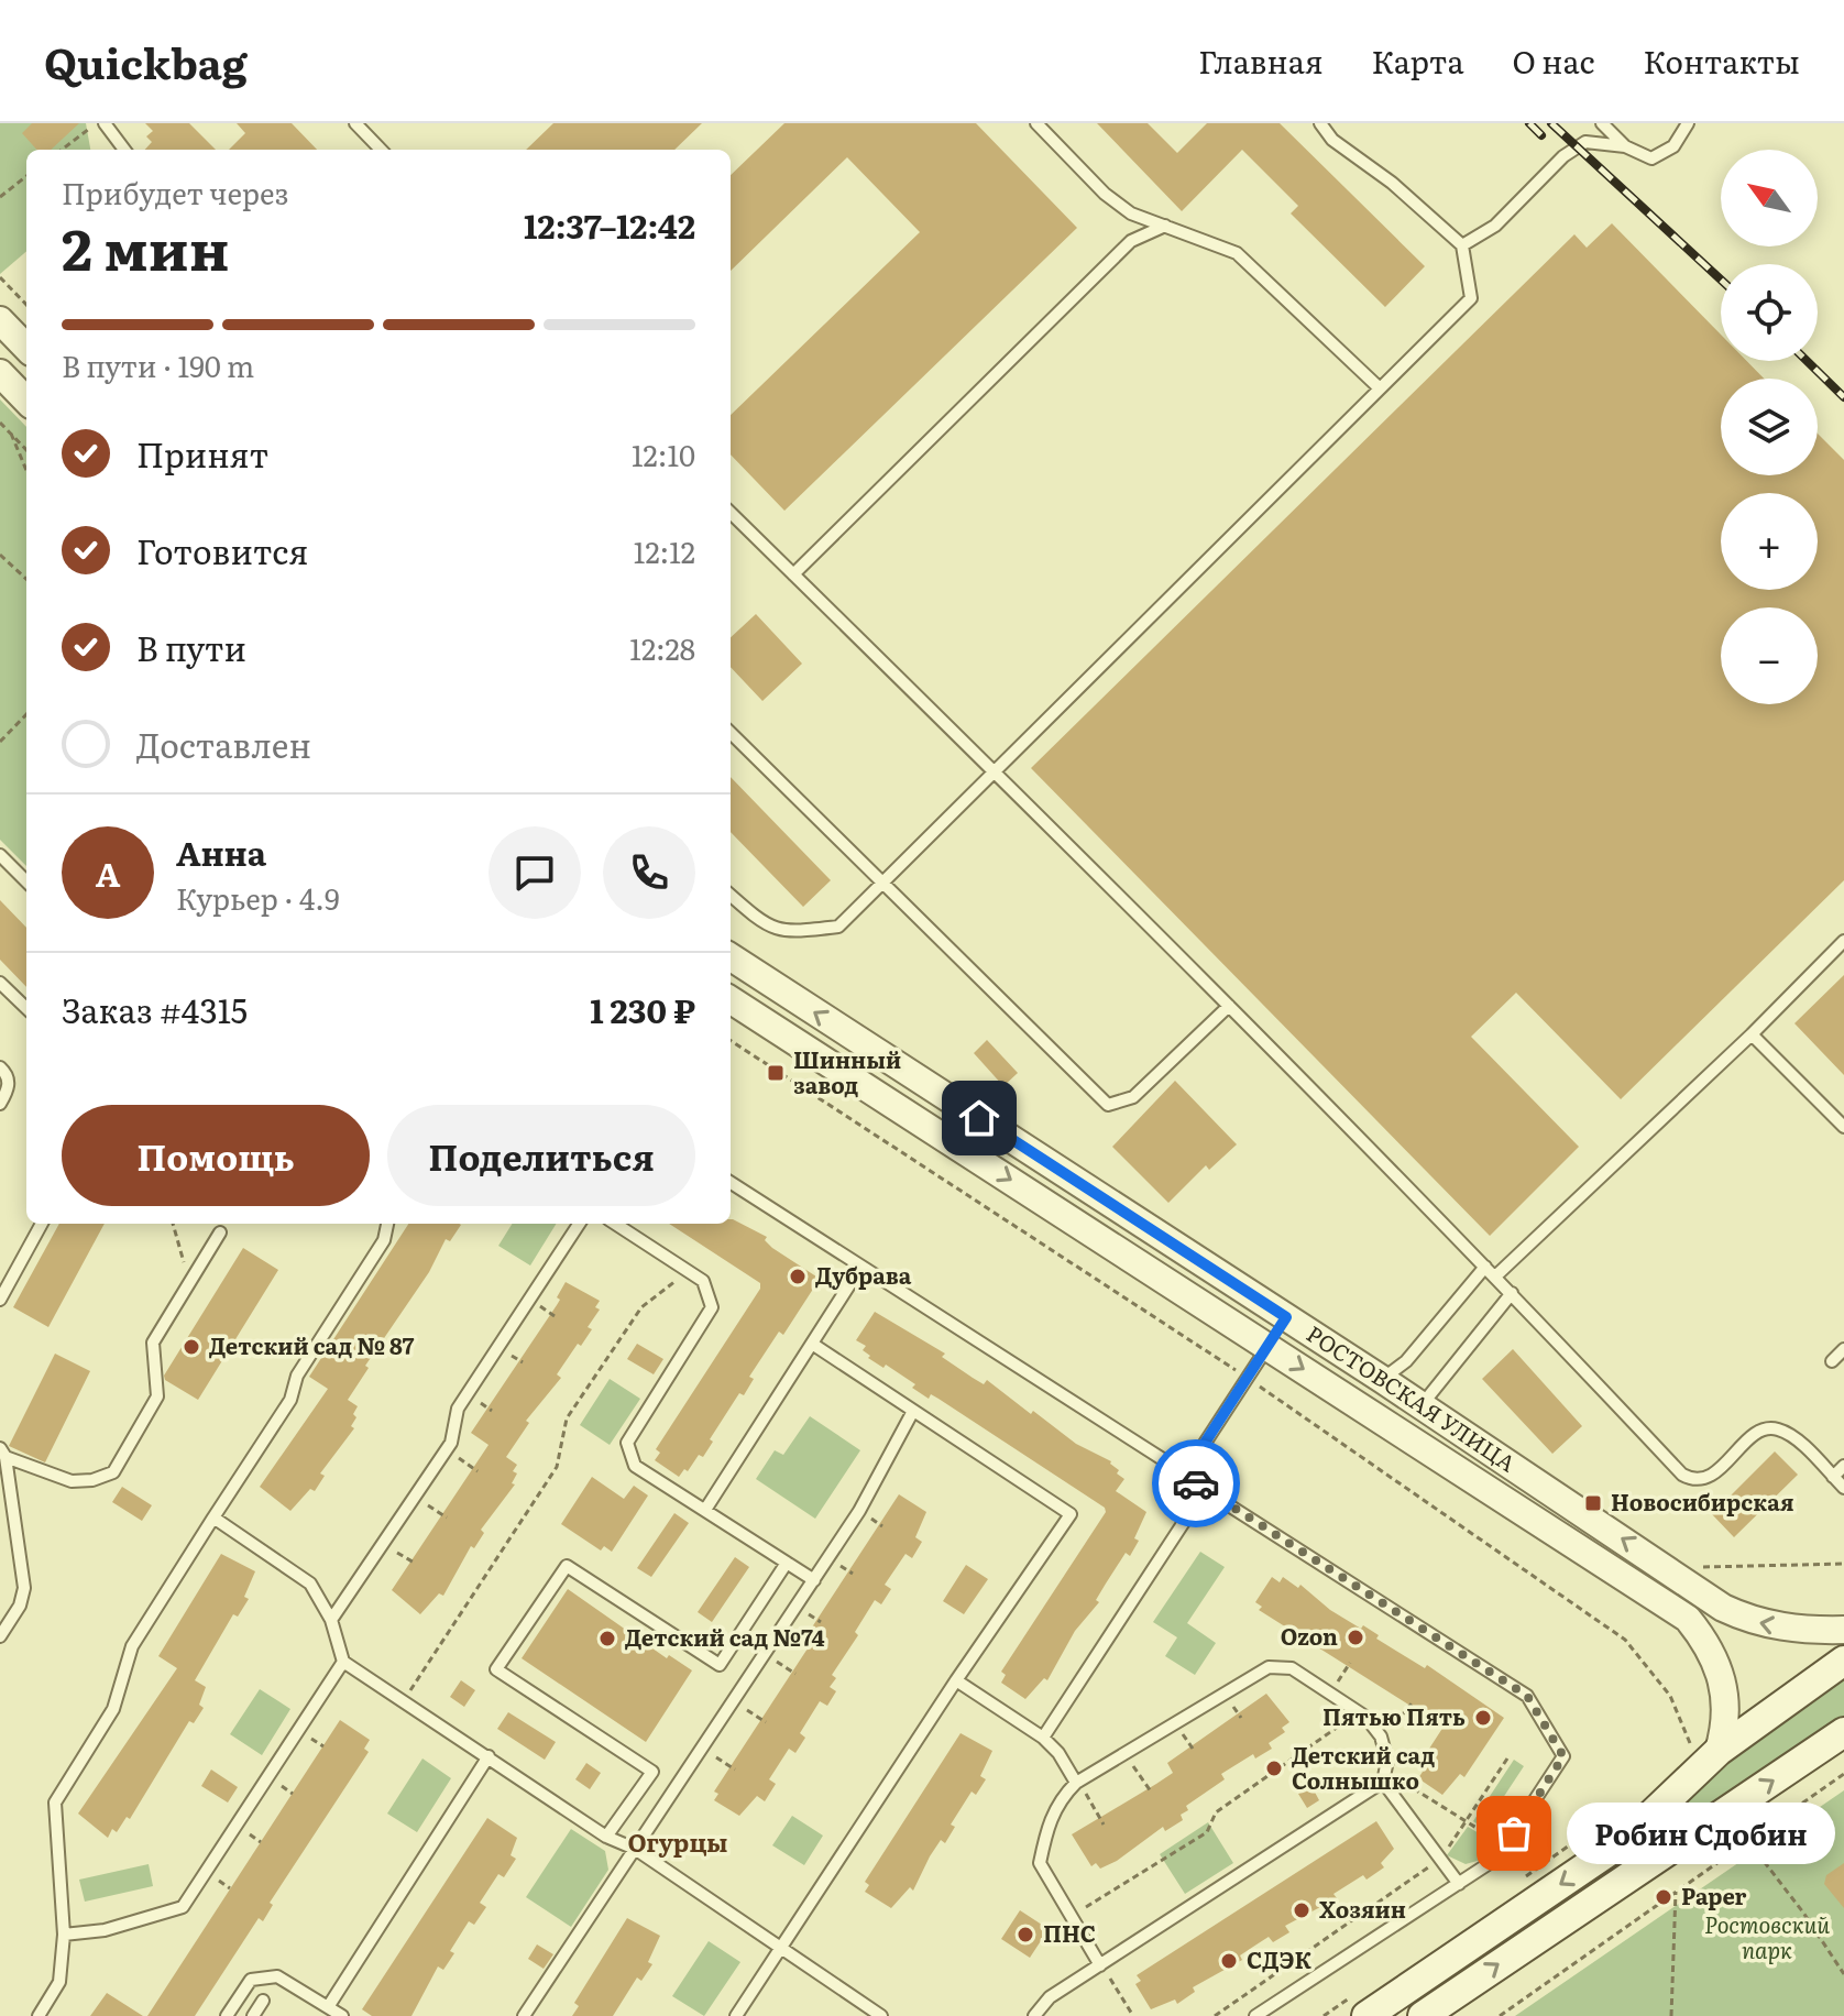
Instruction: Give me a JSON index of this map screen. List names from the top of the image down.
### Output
{
  "streets": {
    "street": ["РОСТОВСКАЯ УЛИЦА"]
  },
  "districts": ["Огурцы"],
  "parks": ["Ростовский парк"],
  "places": {
    "transit": ["Шинный завод", "Новосибирская"],
    "other": [
      "Дубрава",
      "Детский сад № 87",
      "Ozon",
      "Детский сад №74",
      "Пятью Пять",
      "Детский сад Солнышко",
      "Робин Сдобин",
      "Paper",
      "Хозяин",
      "ПНС",
      "СДЭК"
    ]
  },
  "north": "top left",
  "page": {
    "header": "Quickbag",
    "nav": [
      "Главная",
      "Карта",
      "О нас",
      "Контакты"
    ],
    "map_buttons": ["+", "−"],
    "heading": ["2 мин", "Прибудет через", "12:37–12:42"],
    "panel": [
      "Анна",
      "Курьер · 4.9",
      "Заказ #4315",
      "1 230 ₽"
    ],
    "bar": "В пути · 190 m",
    "list": [
      ["Принят", "12:10"],
      ["Готовится", "12:12"],
      ["В пути", "12:28"],
      "Доставлен"
    ],
    "round": "А",
    "buttons": ["Помощь", "Поделиться"],
    "bubble": "Робин Сдобин"
  }
}
